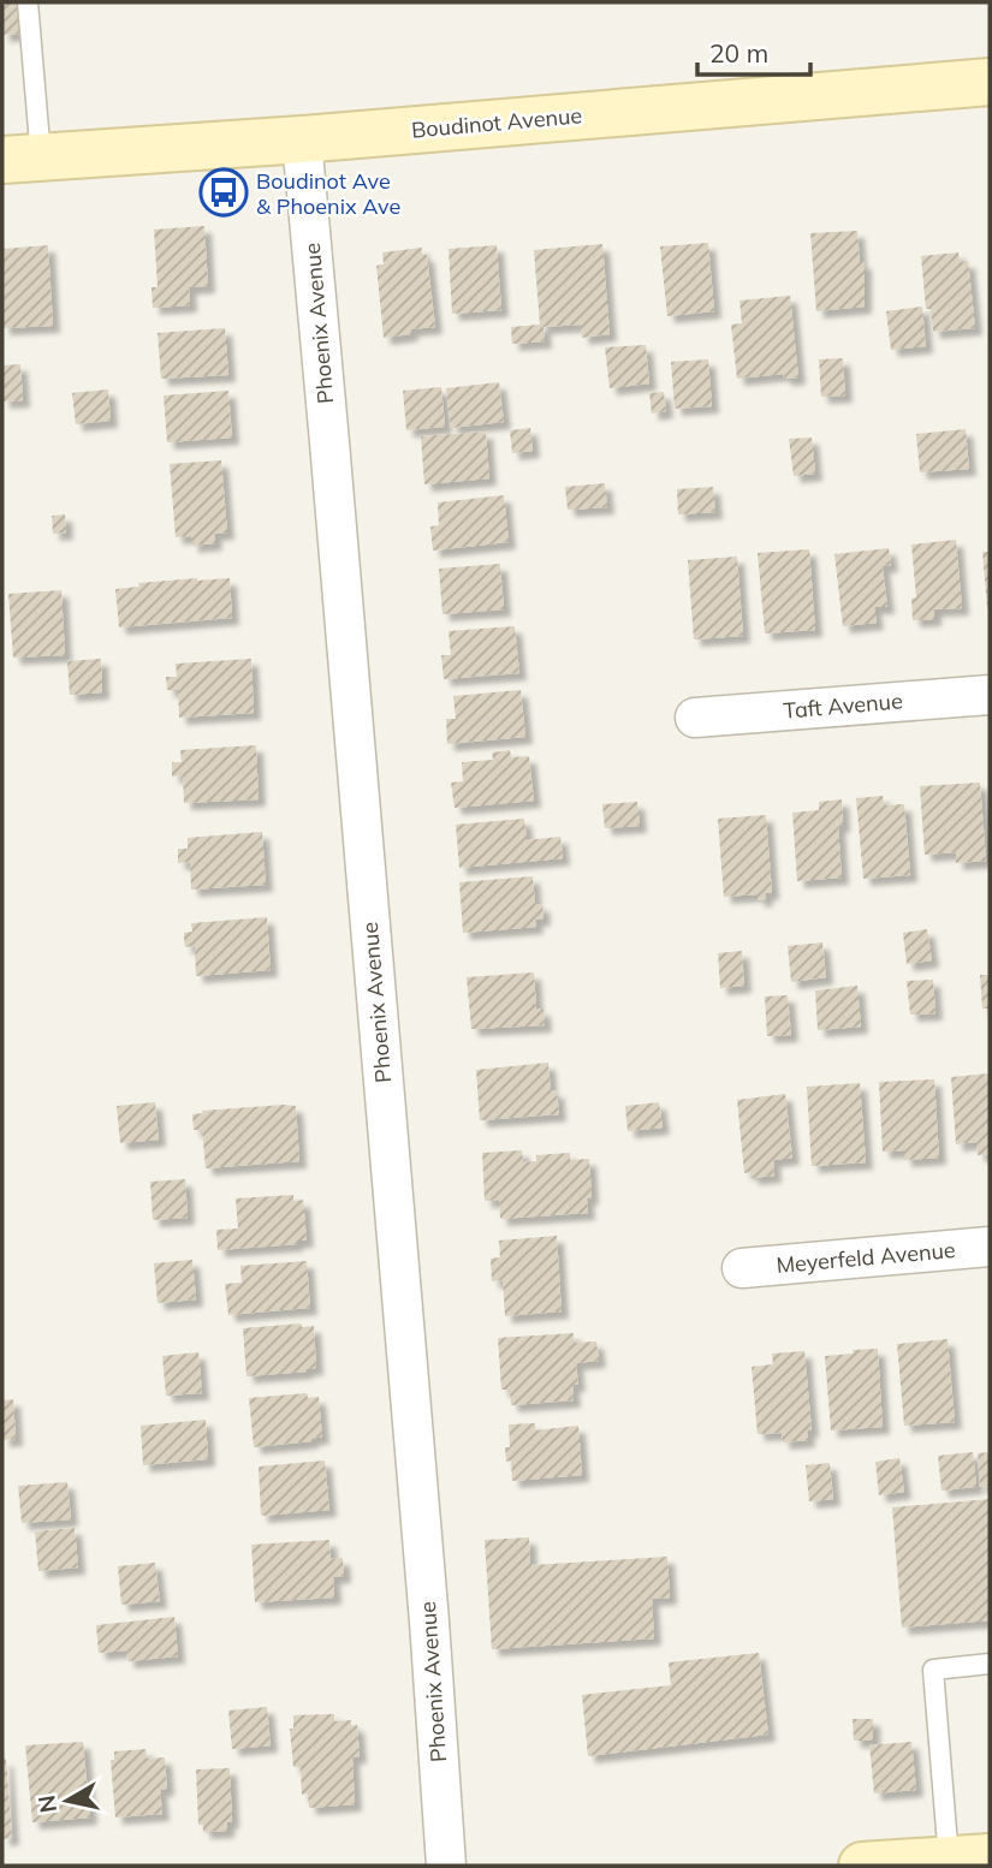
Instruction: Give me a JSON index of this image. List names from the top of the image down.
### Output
{
  "streets": {
    "street": [
      "Boudinot Avenue",
      "Phoenix Avenue",
      "Taft Avenue",
      "Meyerfeld Avenue"
    ]
  },
  "crossings": [
    ["Boudinot Avenue", "Phoenix Avenue"]
  ],
  "places": {
    "bus stop": ["Boudinot Ave & Phoenix Ave"]
  },
  "scale_bar": "20 m",
  "north": "left"
}
